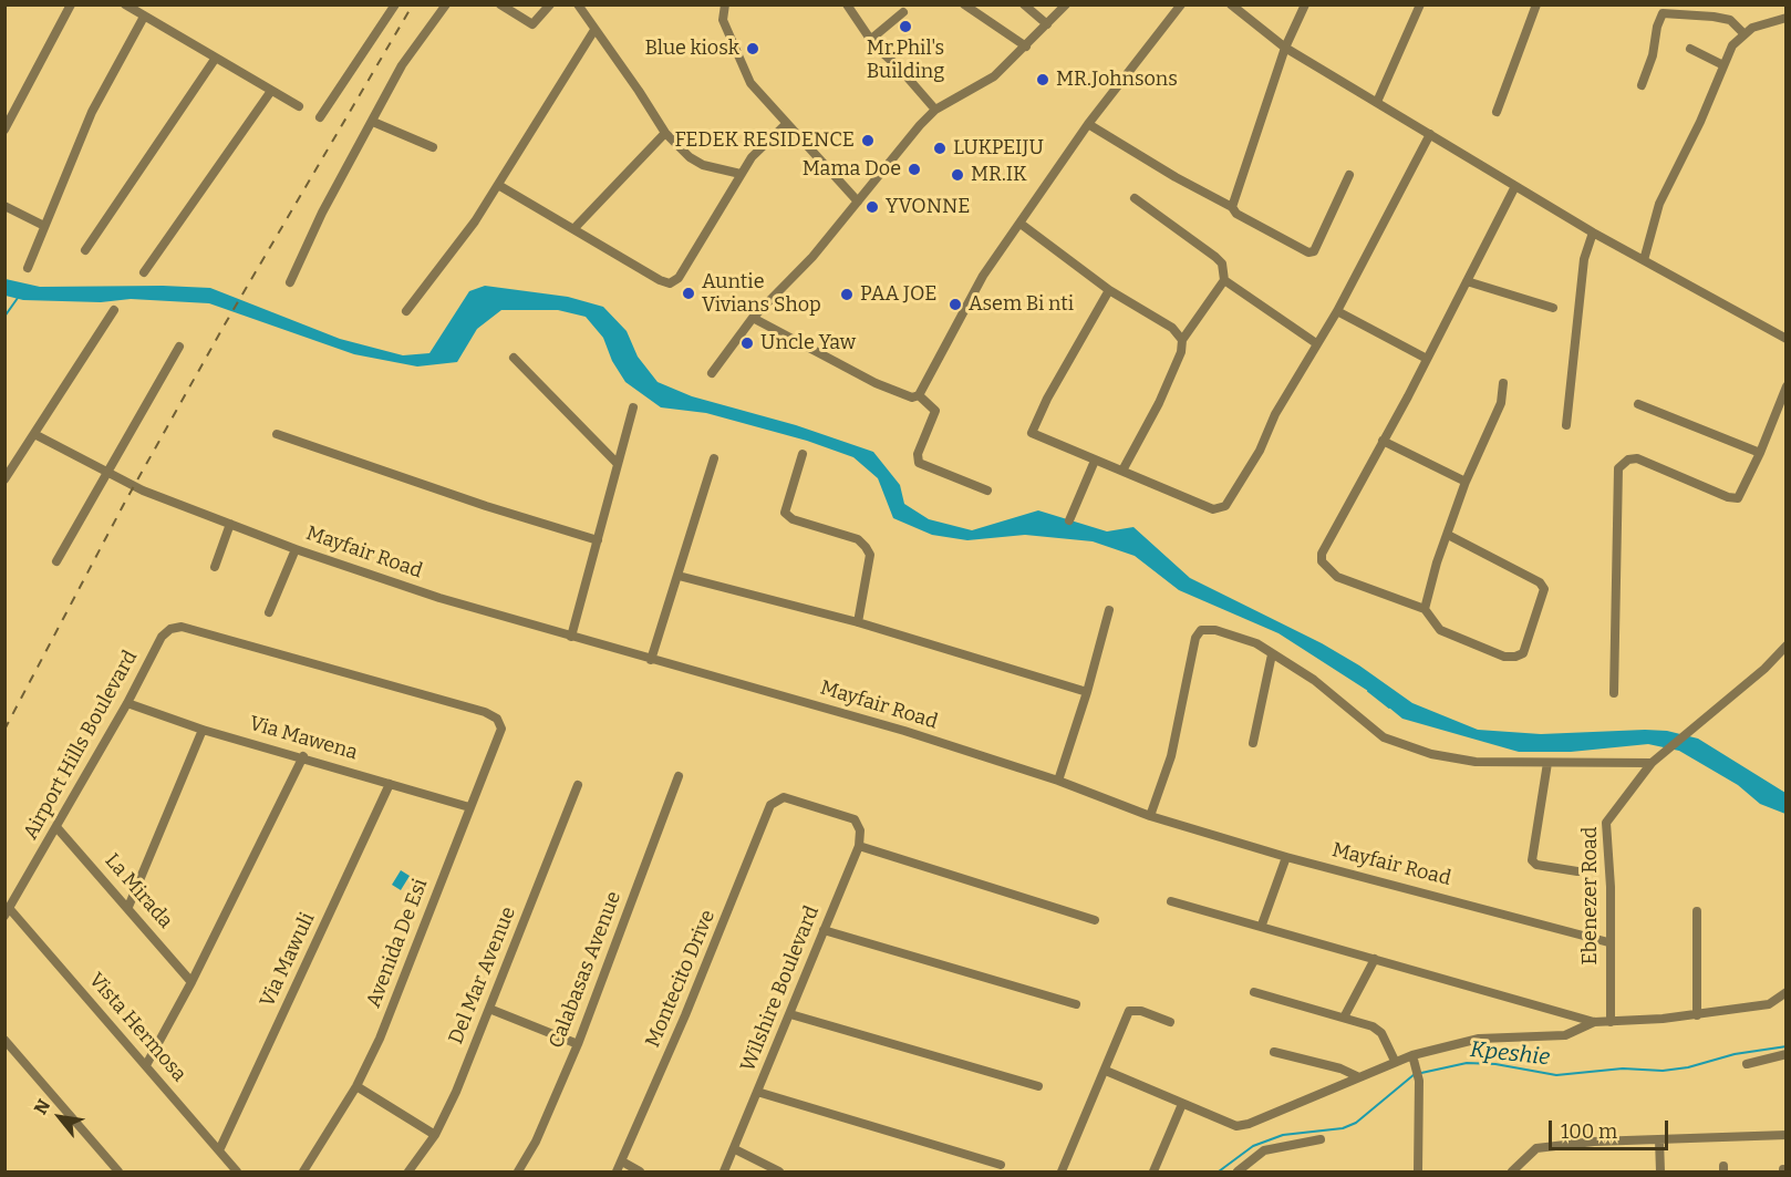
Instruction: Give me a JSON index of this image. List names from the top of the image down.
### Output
{
  "streets": {
    "street": [
      "Mayfair Road",
      "Via Mawena",
      "Airport Hills Boulevard",
      "La Mirada",
      "Ebenezer Road",
      "Avenida De Esi",
      "Via Mawuli",
      "Calabasas Avenue",
      "Del Mar Avenue",
      "Montecito Drive",
      "Wilshire Boulevard",
      "Vista Hermosa"
    ]
  },
  "crossings": [
    ["Mayfair Road", "Ebenezer Road"],
    ["Via Mawena", "Airport Hills Boulevard"],
    ["Via Mawena", "Avenida De Esi"],
    ["Via Mawena", "Via Mawuli"],
    ["Airport Hills Boulevard", "La Mirada"],
    ["Airport Hills Boulevard", "Avenida De Esi"],
    ["Airport Hills Boulevard", "Vista Hermosa"],
    ["Via Mawuli", "Vista Hermosa"],
    ["Montecito Drive", "Wilshire Boulevard"]
  ],
  "water": ["Kpeshie"],
  "places": [
    "Mr.Phil's Building",
    "Blue kiosk",
    "MR.Johnsons",
    "FEDEK RESIDENCE",
    "LUKPEIJU",
    "Mama Doe",
    "MR.IK",
    "YVONNE",
    "Auntie Vivians Shop",
    "PAA JOE",
    "Asem Bi nti",
    "Uncle Yaw"
  ],
  "scale_bar": "100 m",
  "north": "top left"
}
